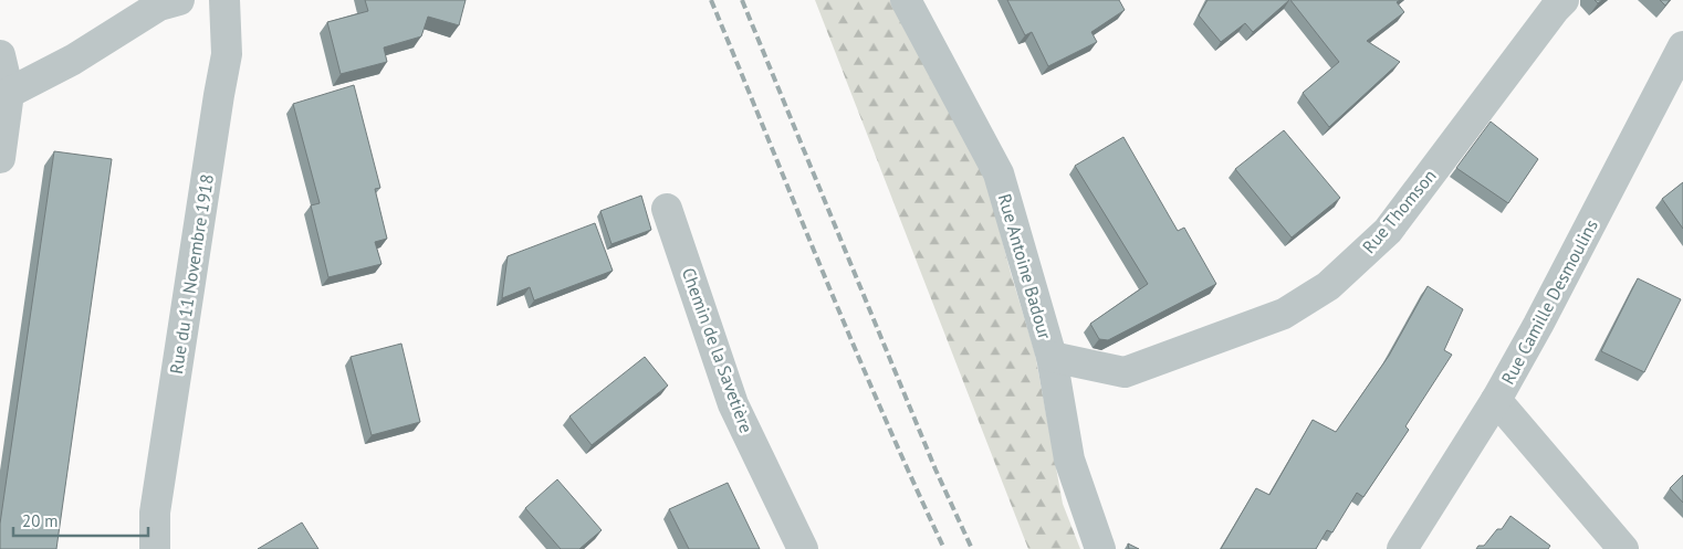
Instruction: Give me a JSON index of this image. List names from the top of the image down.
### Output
{
  "streets": {
    "street": [
      "Rue Thomson",
      "Rue Antoine Badour",
      "Rue du 11 Novembre 1918",
      "Rue Camille Desmoulins",
      "Chemin de la Savetière"
    ]
  },
  "crossings": [
    ["Rue Thomson", "Rue Antoine Badour"]
  ],
  "scale_bar": "20 m"
}
